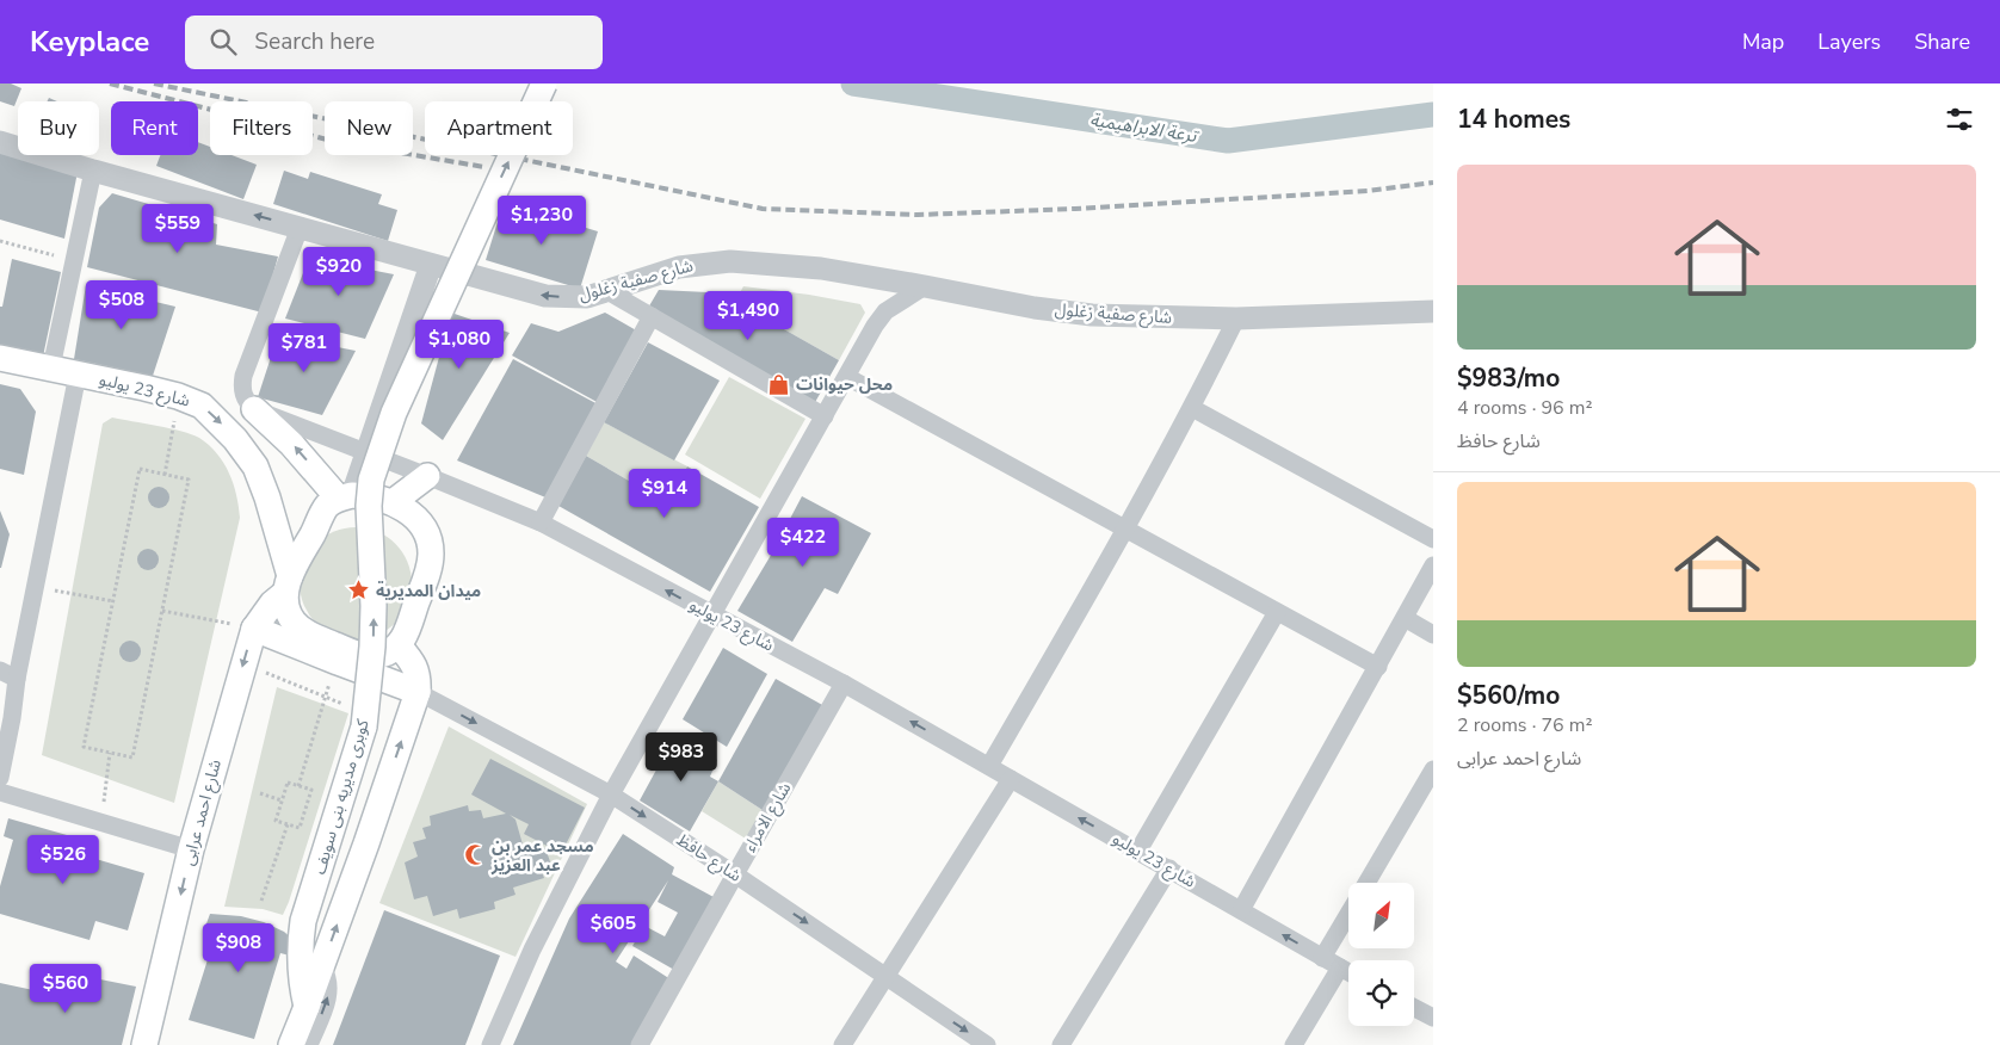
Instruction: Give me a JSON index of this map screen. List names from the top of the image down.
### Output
{
  "streets": {
    "main road": ["شارع 23 يوليو", "كوبرى مديريه بنى سويف", "شارع احمد عرابى"],
    "street": ["شارع صفية زغلول", "شارع الامراء", "شارع حافظ"]
  },
  "crossings": [
    ["شارع 23 يوليو", "شارع احمد عرابى"],
    ["شارع 23 يوليو", "شارع الامراء"],
    ["شارع الامراء", "شارع حافظ"]
  ],
  "one_way": ["شارع حافظ"],
  "water": ["ترعة الابراهيمية"],
  "places": {
    "shop": ["محل حيوانات"],
    "place": ["ميدان المديرية"],
    "mosque": ["مسجد عمر بن عبد العزيز"]
  },
  "north": "top right",
  "page": {
    "header": "Keyplace",
    "search": "Search here",
    "nav": ["Map", "Layers", "Share"],
    "heading": "14 homes",
    "chip": [
      "Buy",
      "Rent",
      "Filters",
      "New",
      "Apartment"
    ],
    "list": [
      {
        "name": "$983/mo",
        "note": "4 rooms · 96 m² · شارع حافظ"
      },
      {
        "name": "$560/mo",
        "note": "2 rooms · 76 m² · شارع احمد عرابى"
      }
    ],
    "price": [
      "$1,230",
      "$559",
      "$920",
      "$508",
      "$1,490",
      "$1,080",
      "$781",
      "$914",
      "$422",
      "$983",
      "$526",
      "$605",
      "$908",
      "$560"
    ]
  }
}
